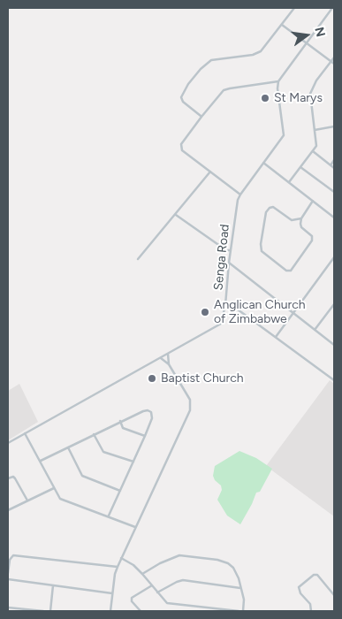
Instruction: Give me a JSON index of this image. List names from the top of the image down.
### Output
{
  "streets": {
    "street": ["Senga Road"]
  },
  "places": ["St Marys", "Anglican Church of Zimbabwe", "Baptist Church"],
  "north": "right"
}
